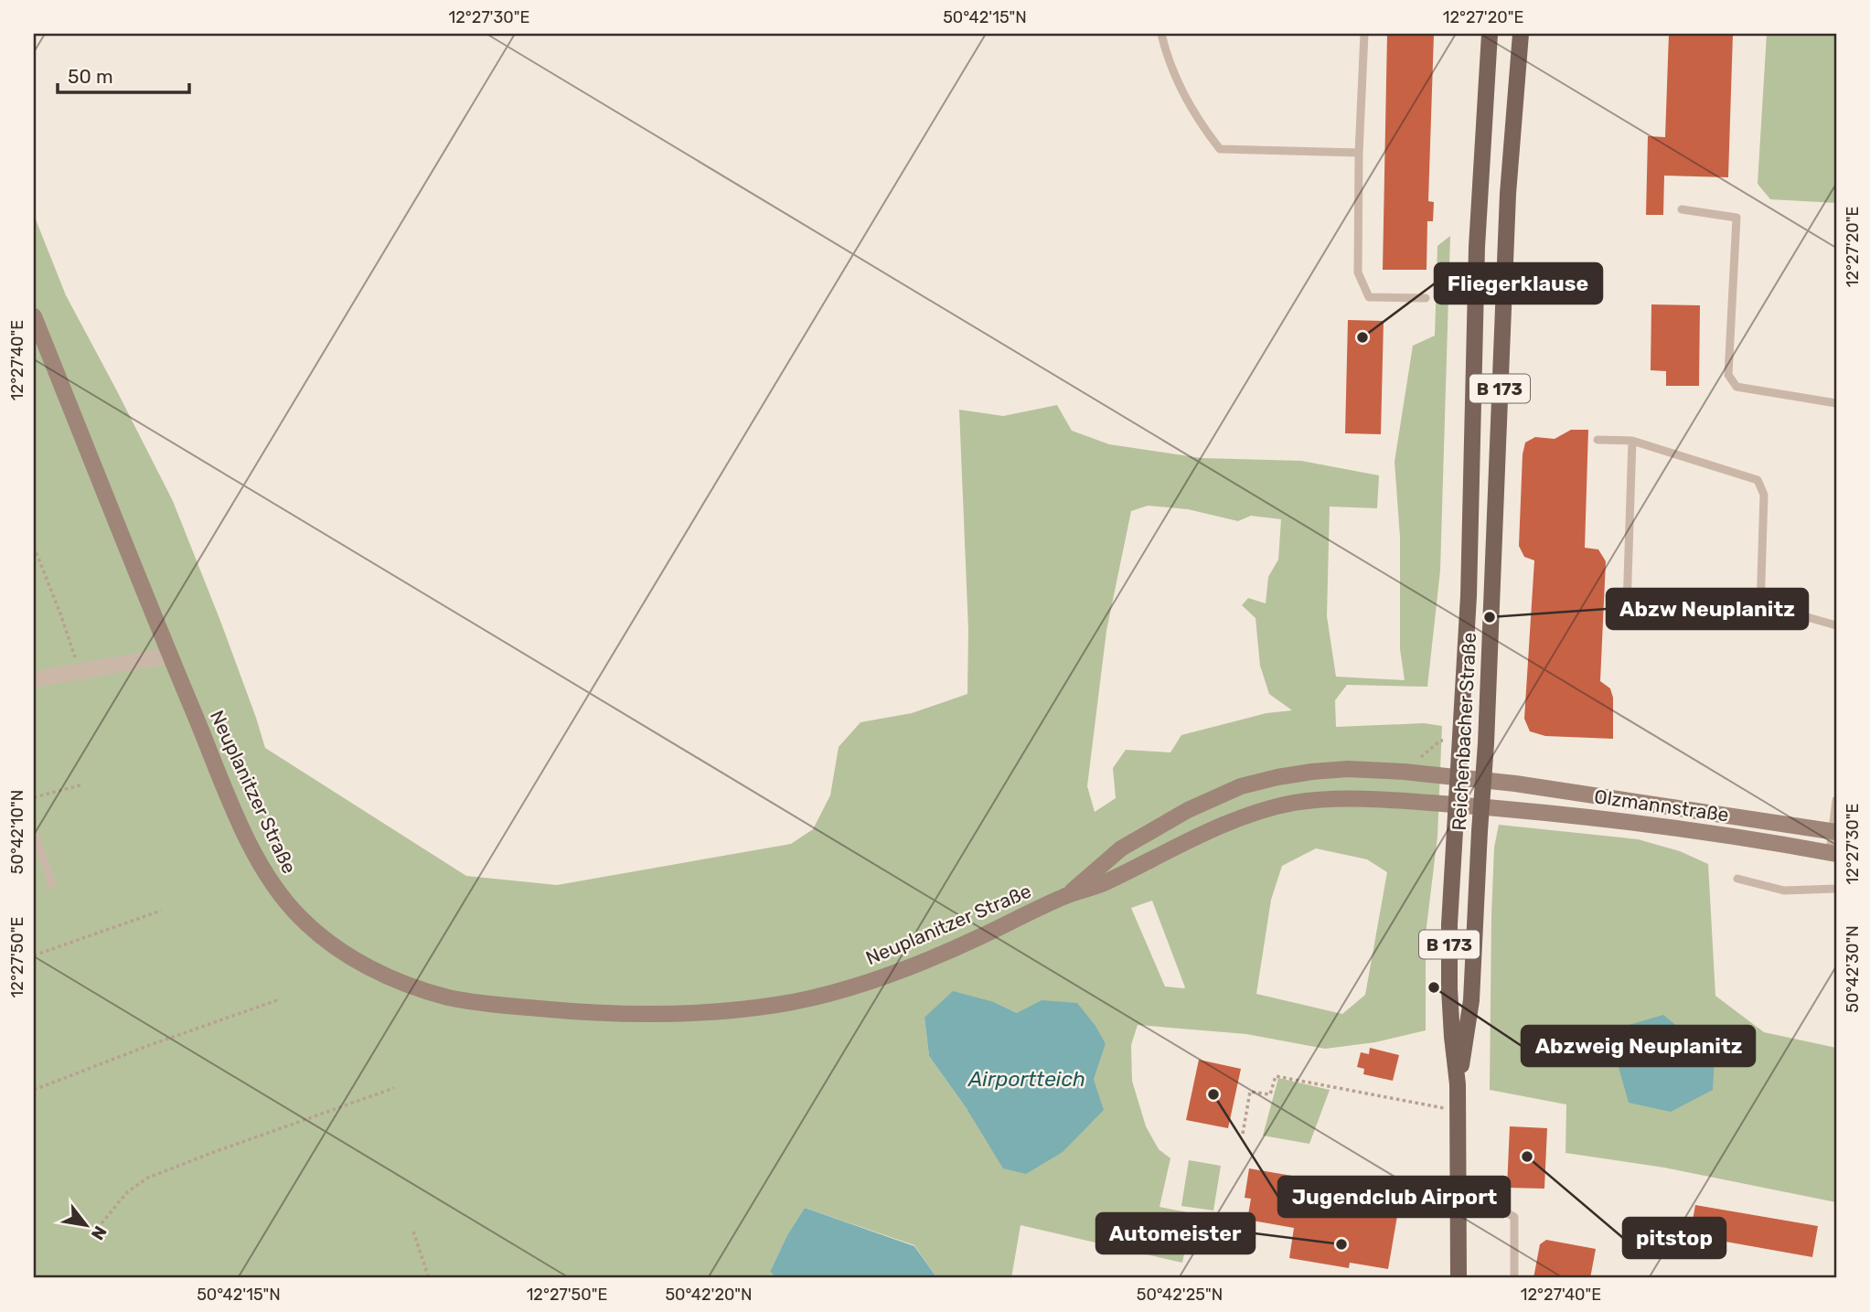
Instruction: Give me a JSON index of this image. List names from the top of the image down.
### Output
{
  "streets": {
    "main road": [
      "B 173",
      "Reichenbacher Straße",
      "Neuplanitzer Straße",
      "Olzmannstraße"
    ]
  },
  "crossings": [
    ["Reichenbacher Straße", "Neuplanitzer Straße"],
    ["Reichenbacher Straße", "Olzmannstraße"],
    ["Neuplanitzer Straße", "Olzmannstraße"]
  ],
  "water": ["Airportteich"],
  "places": [
    "Fliegerklause",
    "Abzw Neuplanitz",
    "Abzweig Neuplanitz",
    "Jugendclub Airport",
    "pitstop",
    "Automeister"
  ],
  "scale_bar": "50 m",
  "north": "bottom right",
  "coordinates": [
    "12°27'30\"E",
    "50°42'15\"N",
    "12°27'20\"E",
    "12°27'40\"E",
    "50°42'10\"N",
    "12°27'50\"E",
    "50°42'30\"N",
    "50°42'20\"N",
    "50°42'25\"N"
  ]
}
